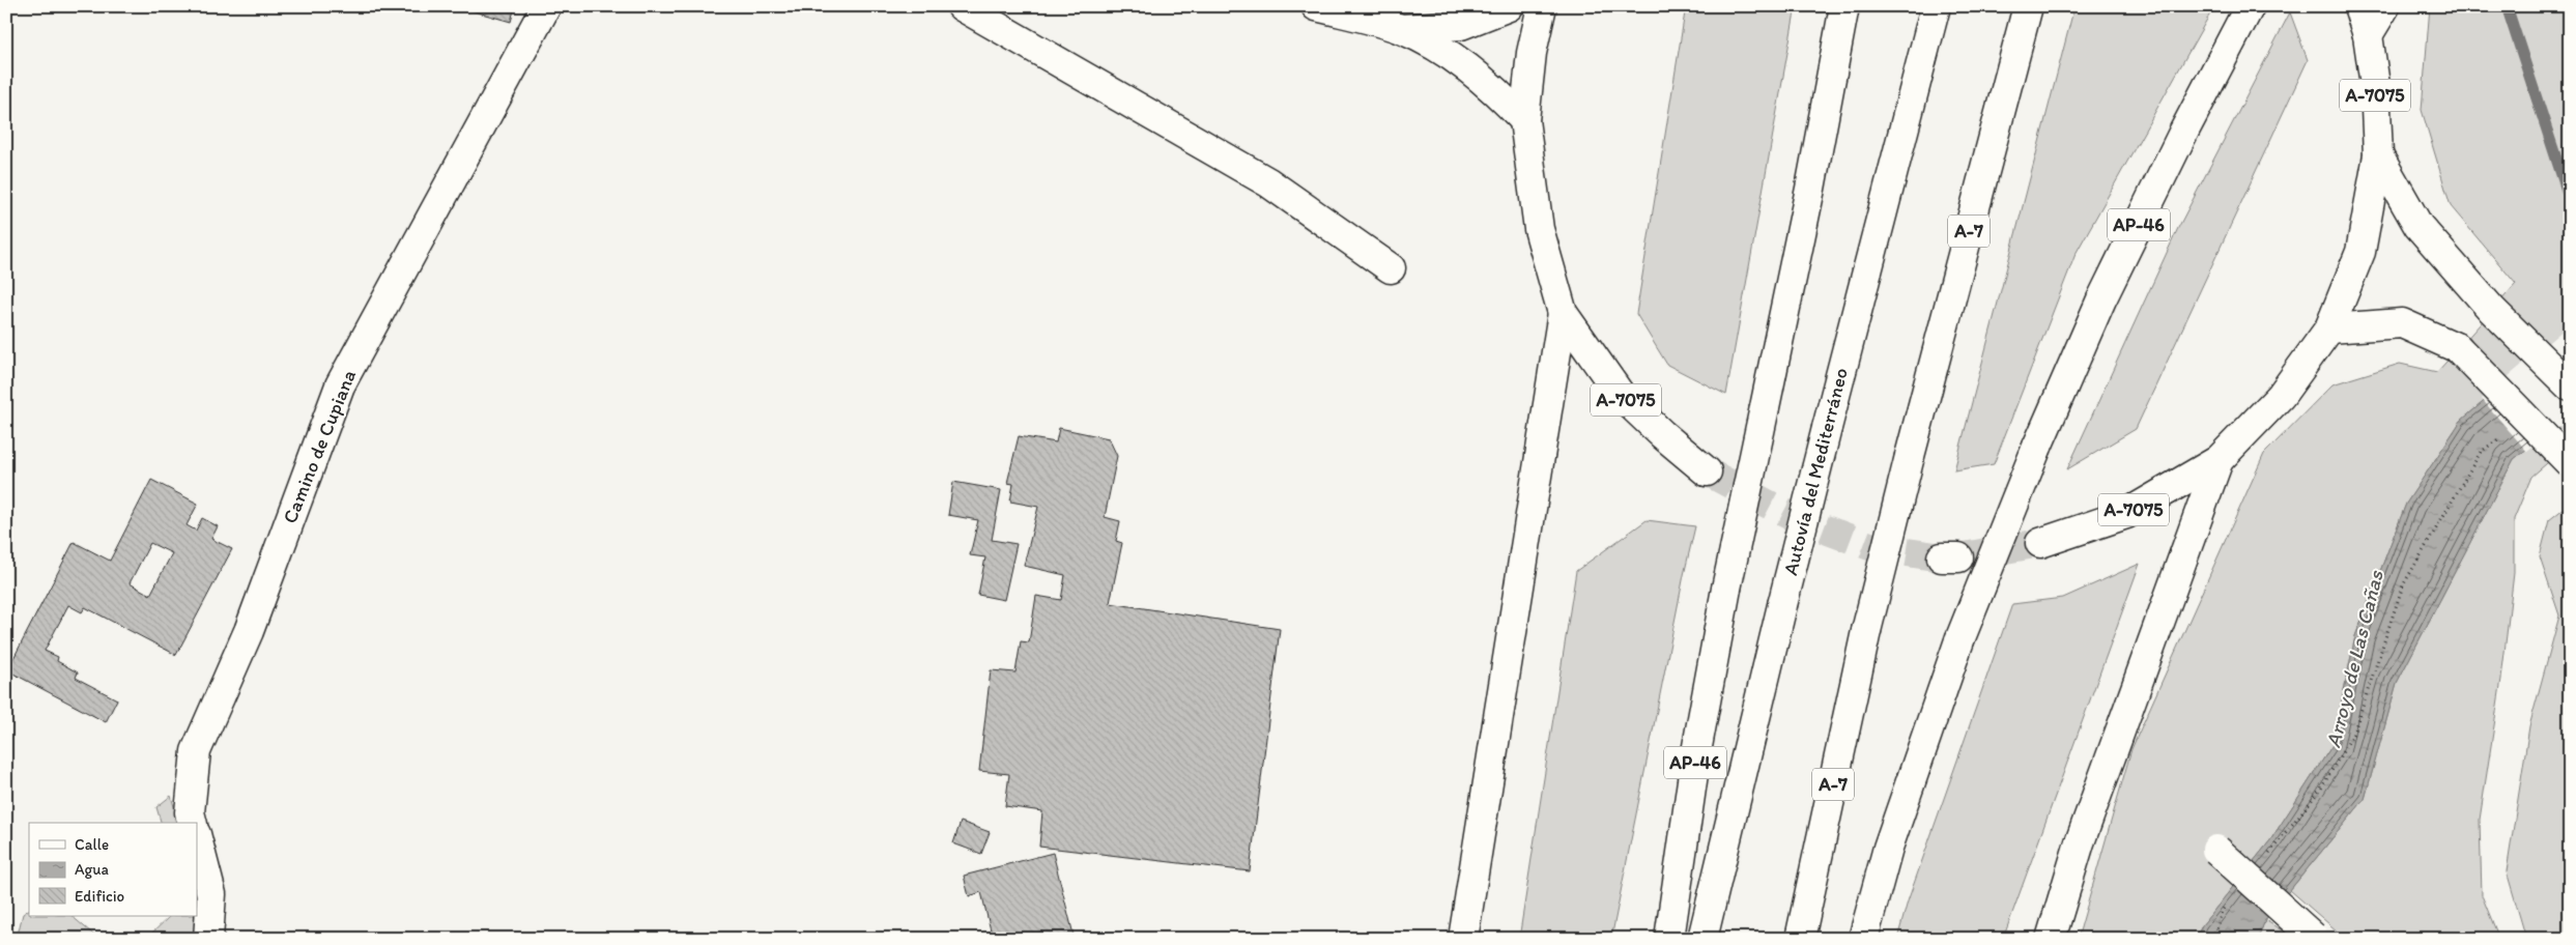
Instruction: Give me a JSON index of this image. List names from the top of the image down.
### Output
{
  "streets": {
    "main road": [
      "A-7075",
      "AP-46",
      "A-7",
      "Camino de Cupiana",
      "Autovía del Mediterráneo"
    ]
  },
  "water": ["Arroyo de Las Cañas"],
  "legend": ["Calle", "Agua", "Edificio"]
}
